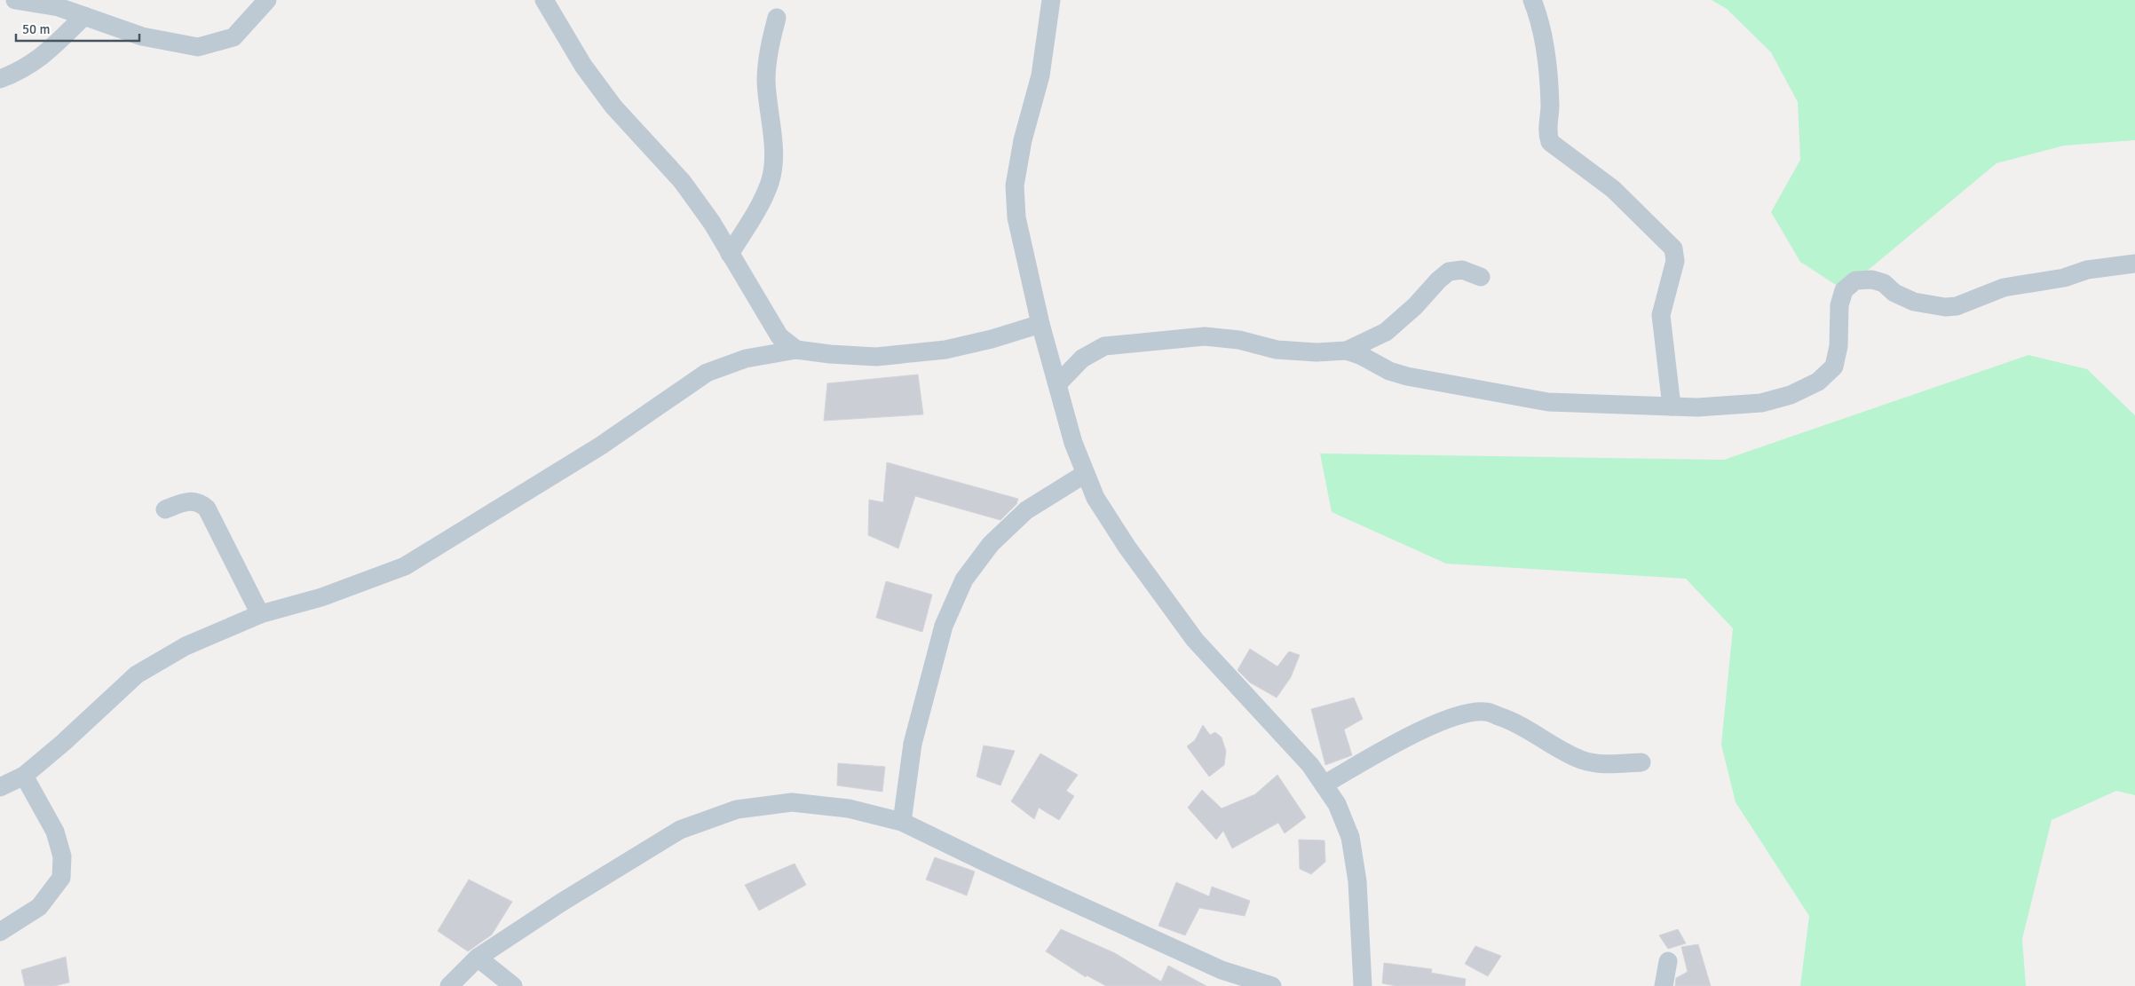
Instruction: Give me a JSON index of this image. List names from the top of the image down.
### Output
{
  "scale_bar": "50 m"
}
